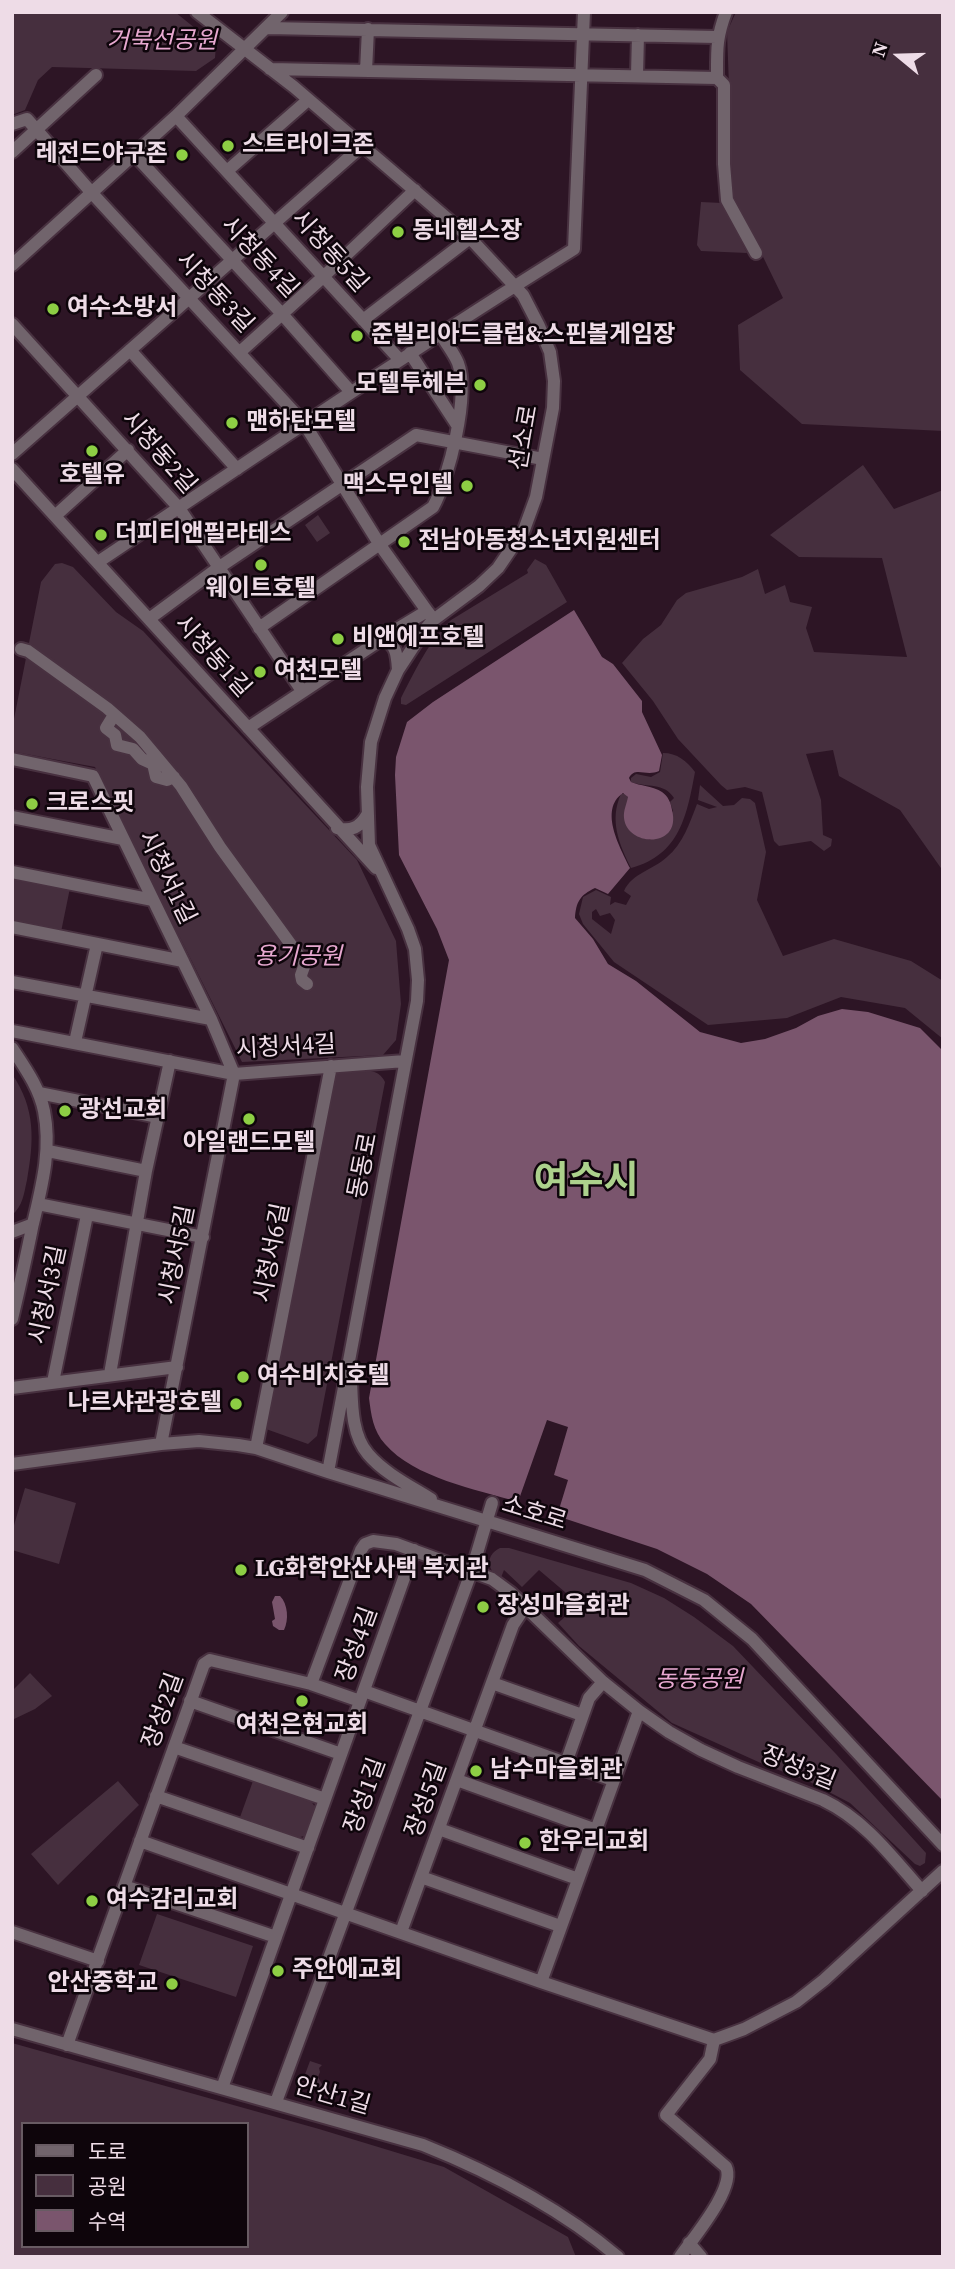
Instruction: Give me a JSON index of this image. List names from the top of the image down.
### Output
{
  "streets": {
    "street": [
      "시청동5길",
      "시청동4길",
      "시청동3길",
      "선소로",
      "시청동2길",
      "시청동1길",
      "시청서1길",
      "시청서4길",
      "동동로",
      "시청서6길",
      "시청서5길",
      "시청서3길",
      "소호로",
      "장성4길",
      "장성2길",
      "장성3길",
      "장성1길",
      "장성5길",
      "안산1길"
    ]
  },
  "crossings": [
    ["시청동3길", "선소로"],
    ["선소로", "시청동1길"],
    ["선소로", "동동로"],
    ["시청동1길", "동동로"],
    ["시청서1길", "시청서4길"],
    ["시청서1길", "시청서5길"],
    ["시청서4길", "동동로"],
    ["시청서4길", "시청서6길"],
    ["시청서4길", "시청서5길"],
    ["동동로", "소호로"],
    ["시청서6길", "소호로"],
    ["시청서5길", "시청서3길"],
    ["시청서5길", "소호로"],
    ["소호로", "장성1길"],
    ["장성4길", "안산1길"],
    ["장성2길", "안산1길"],
    ["장성3길", "장성1길"],
    ["장성3길", "장성5길"],
    ["장성1길", "안산1길"]
  ],
  "districts": ["여수시"],
  "parks": ["거북선공원", "용기공원", "동동공원"],
  "places": [
    "스트라이크존",
    "레전드야구존",
    "동네헬스장",
    "여수소방서",
    "준빌리아드클럽&스핀볼게임장",
    "모텔투헤븐",
    "맨하탄모텔",
    "호텔유",
    "맥스무인텔",
    "더피티앤필라테스",
    "전남아동청소년지원센터",
    "웨이트호텔",
    "비앤에프호텔",
    "여천모텔",
    "크로스핏",
    "광선교회",
    "아일랜드모텔",
    "여수비치호텔",
    "나르샤관광호텔",
    "LG화학안산사택 복지관",
    "장성마을회관",
    "여천은현교회",
    "남수마을회관",
    "한우리교회",
    "여수감리교회",
    "주안에교회",
    "안산중학교"
  ],
  "legend": ["도로", "공원", "수역"],
  "north": "left"
}
